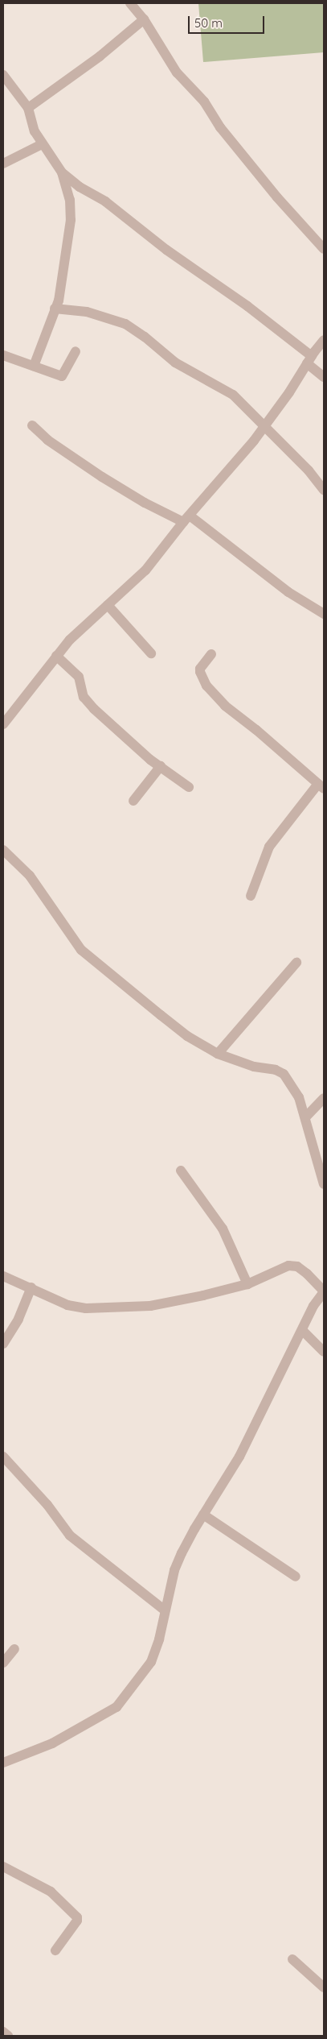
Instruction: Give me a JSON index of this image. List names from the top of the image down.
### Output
{
  "scale_bar": "50 m"
}
